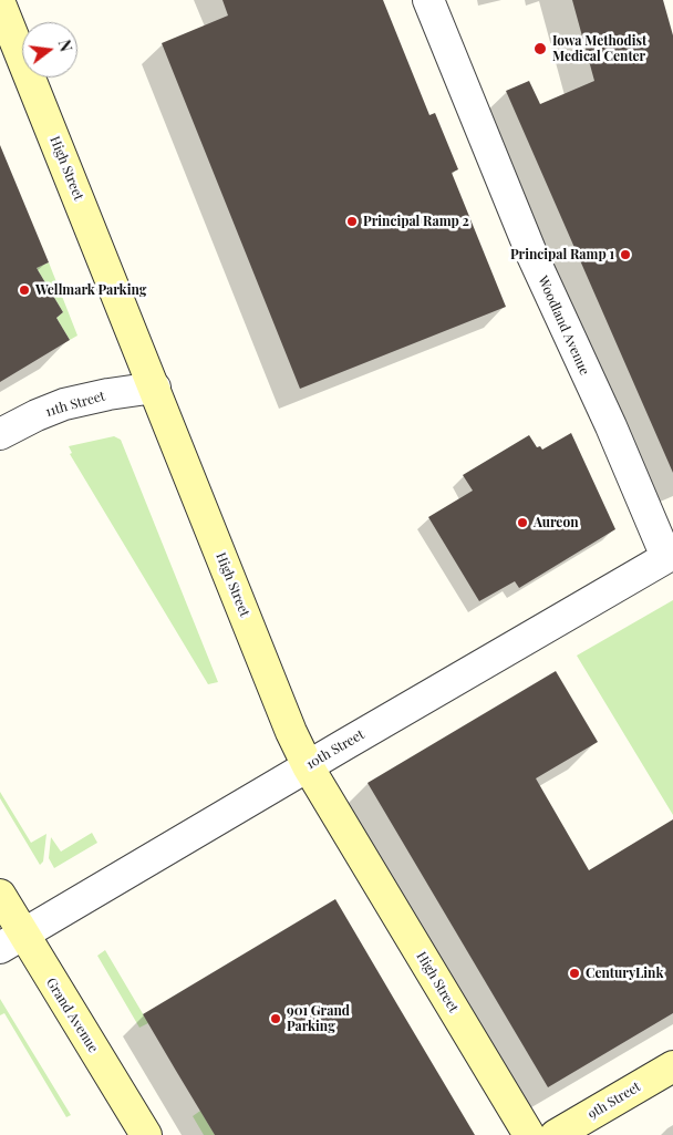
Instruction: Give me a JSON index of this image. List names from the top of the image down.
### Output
{
  "streets": {
    "main road": ["High Street", "Grand Avenue", "9th Street"],
    "street": ["Woodland Avenue", "11th Street", "10th Street"]
  },
  "crossings": [
    ["High Street", "11th Street"],
    ["High Street", "10th Street"],
    ["Woodland Avenue", "10th Street"],
    ["10th Street", "Grand Avenue"]
  ],
  "places": [
    "Iowa Methodist Medical Center",
    "Principal Ramp 2",
    "Principal Ramp 1",
    "Wellmark Parking",
    "Aureon",
    "CenturyLink",
    "901 Grand Parking"
  ],
  "north": "right"
}
